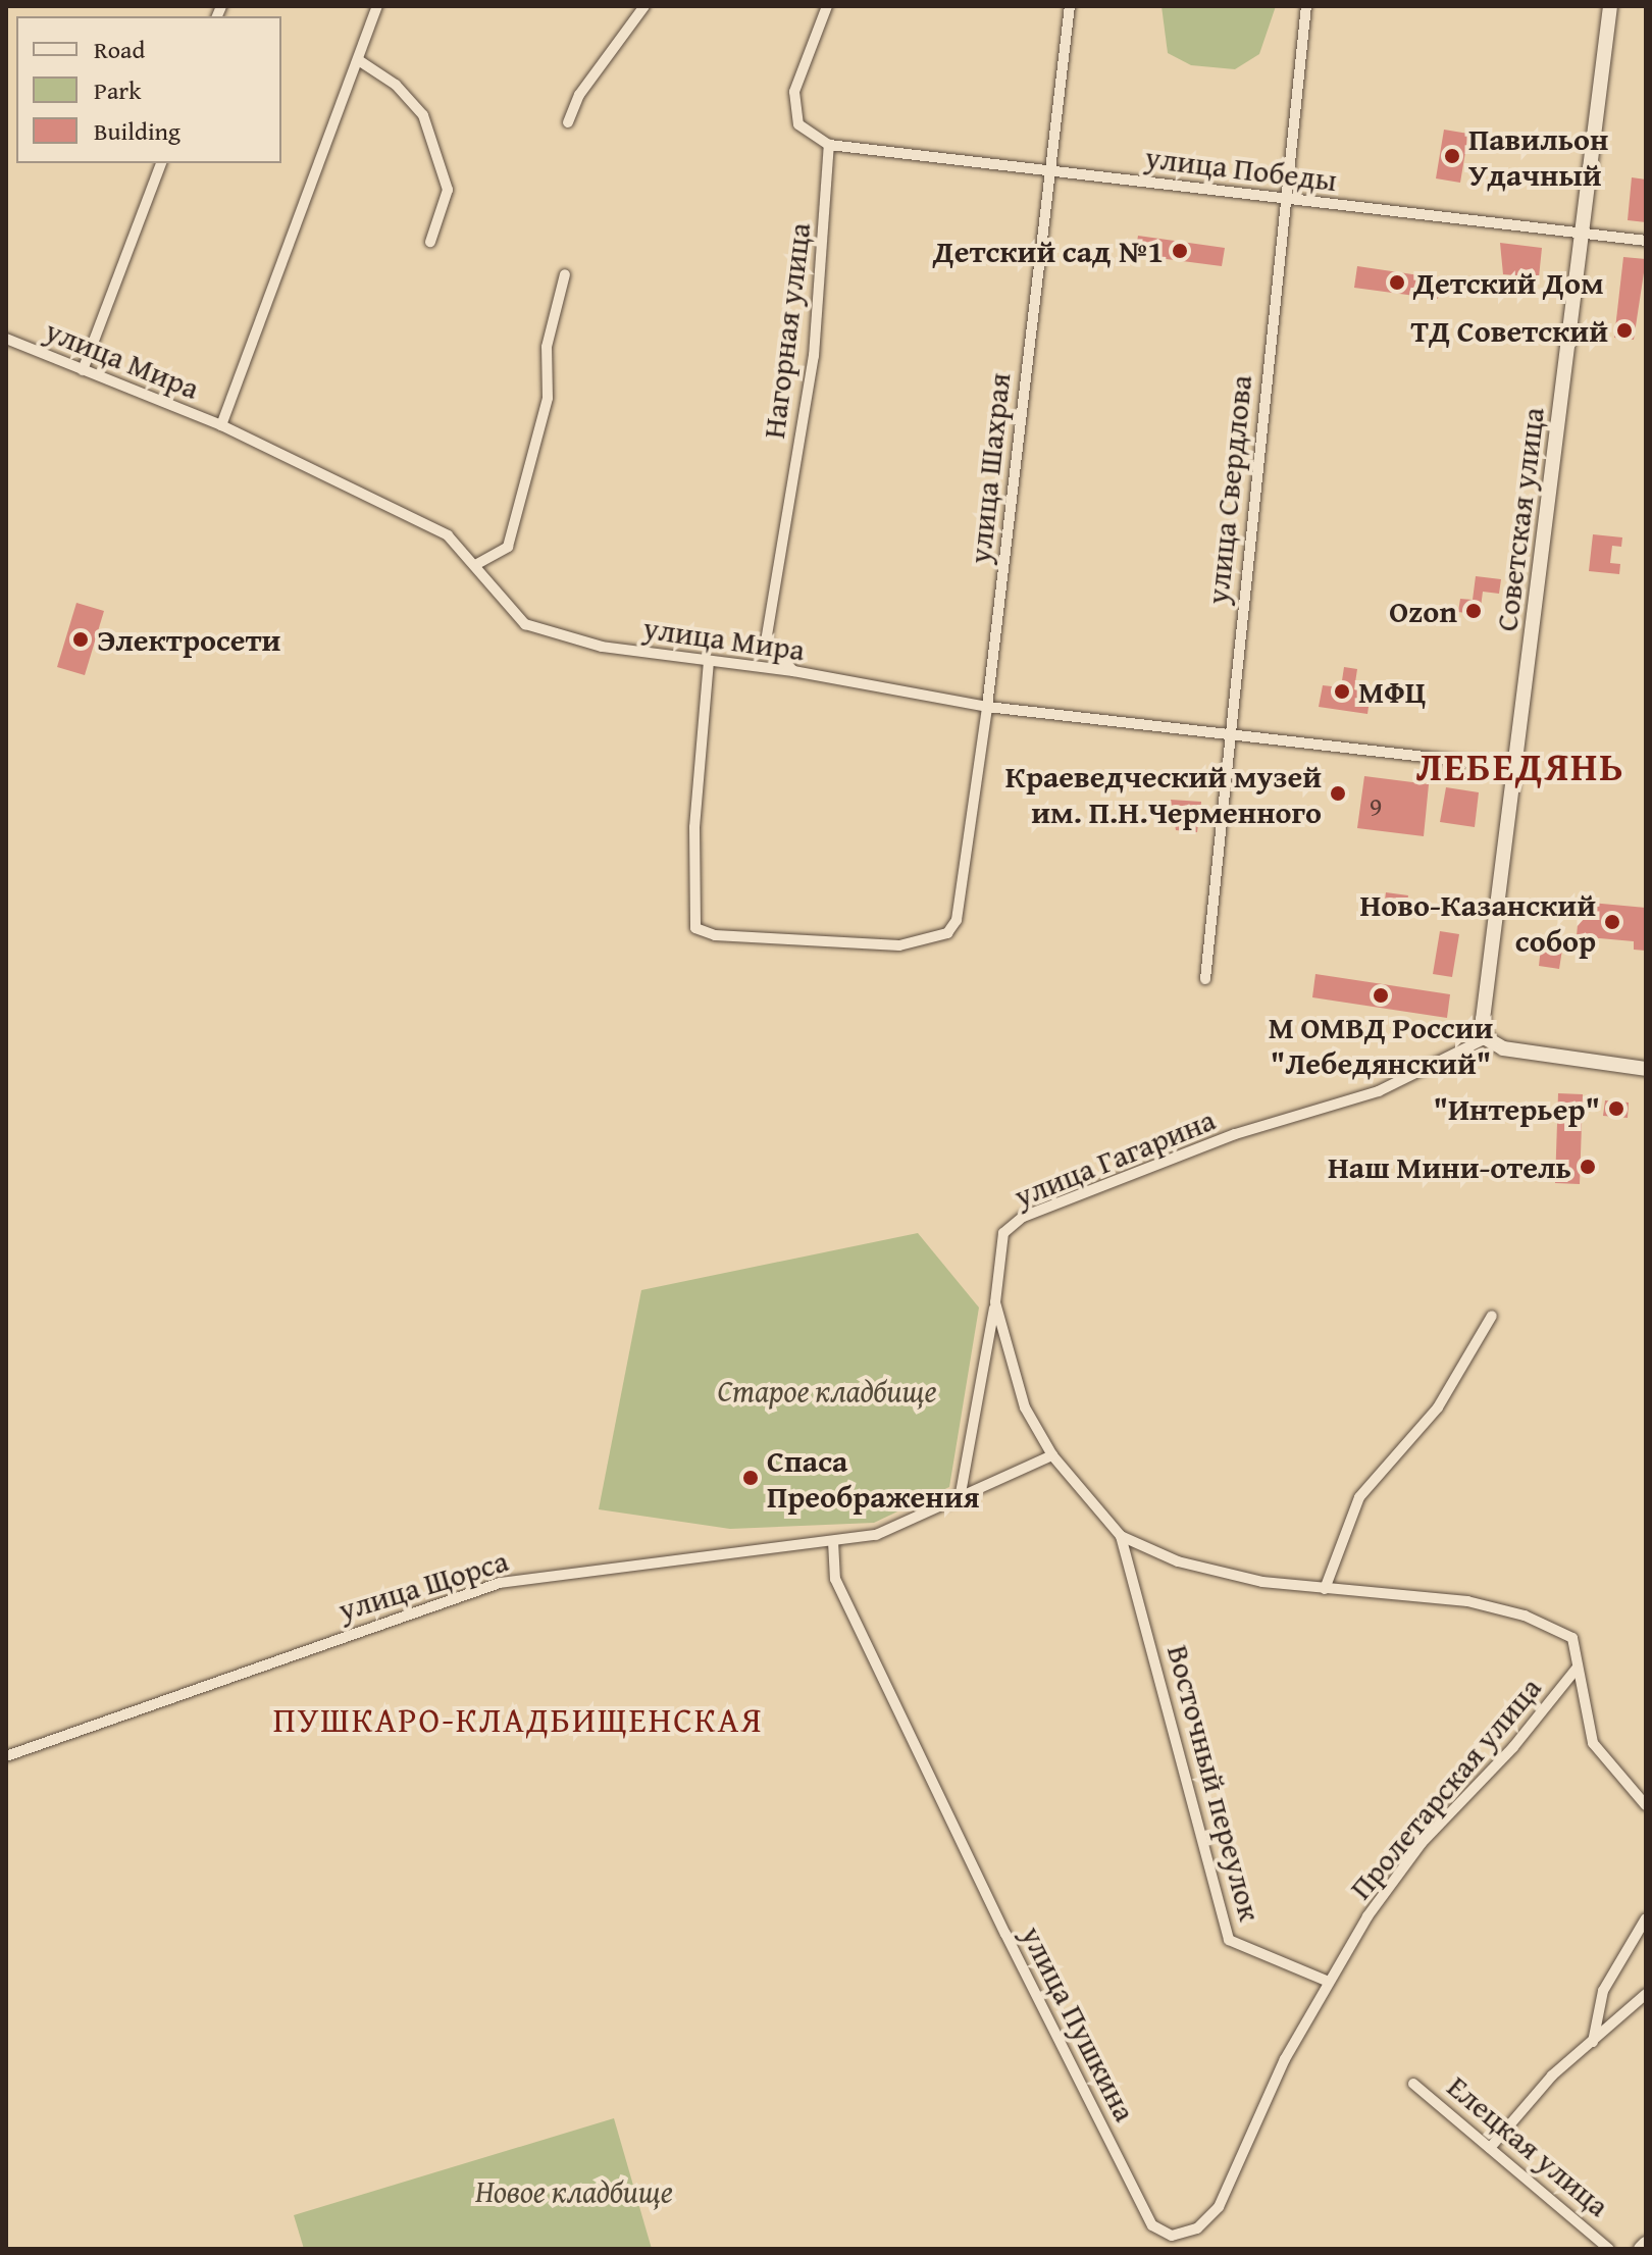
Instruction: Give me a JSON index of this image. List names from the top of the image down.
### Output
{
  "streets": {
    "main road": ["Советская улица"],
    "street": [
      "улица Победы",
      "Нагорная улица",
      "улица Мира",
      "улица Шахрая",
      "улица Свердлова",
      "улица Гагарина",
      "улица Щорса",
      "Восточный переулок",
      "Пролетарская улица",
      "улица Пушкина",
      "Елецкая улица"
    ]
  },
  "crossings": [
    ["улица Победы", "Нагорная улица"],
    ["улица Победы", "улица Шахрая"],
    ["улица Победы", "улица Свердлова"],
    ["улица Победы", "Советская улица"],
    ["Нагорная улица", "улица Мира"],
    ["улица Мира", "улица Шахрая"],
    ["улица Мира", "улица Свердлова"],
    ["улица Мира", "Советская улица"],
    ["Советская улица", "улица Гагарина"],
    ["улица Гагарина", "улица Щорса"],
    ["улица Гагарина", "Восточный переулок"],
    ["улица Гагарина", "Пролетарская улица"],
    ["улица Щорса", "улица Пушкина"],
    ["Восточный переулок", "Пролетарская улица"],
    ["Восточный переулок", "улица Пушкина"],
    ["Пролетарская улица", "улица Пушкина"]
  ],
  "districts": ["ЛЕБЕДЯНЬ", "ПУШКАРО-КЛАДБИЩЕНСКАЯ"],
  "parks": ["Старое кладбище", "Новое кладбище"],
  "places": [
    "Павильон Удачный",
    "Детский сад №1",
    "Детский Дом",
    "ТД Советский",
    "Ozon",
    "Электросети",
    "МФЦ",
    "Краеведческий музей им. П.Н.Черменного",
    "Ново-Казанский собор",
    "М ОМВД России \"Лебедянский\"",
    "\"Интерьер\"",
    "Наш Мини-отель",
    "Спаса Преображения"
  ],
  "house_numbers": ["9"],
  "legend": ["Road", "Park", "Building"]
}
